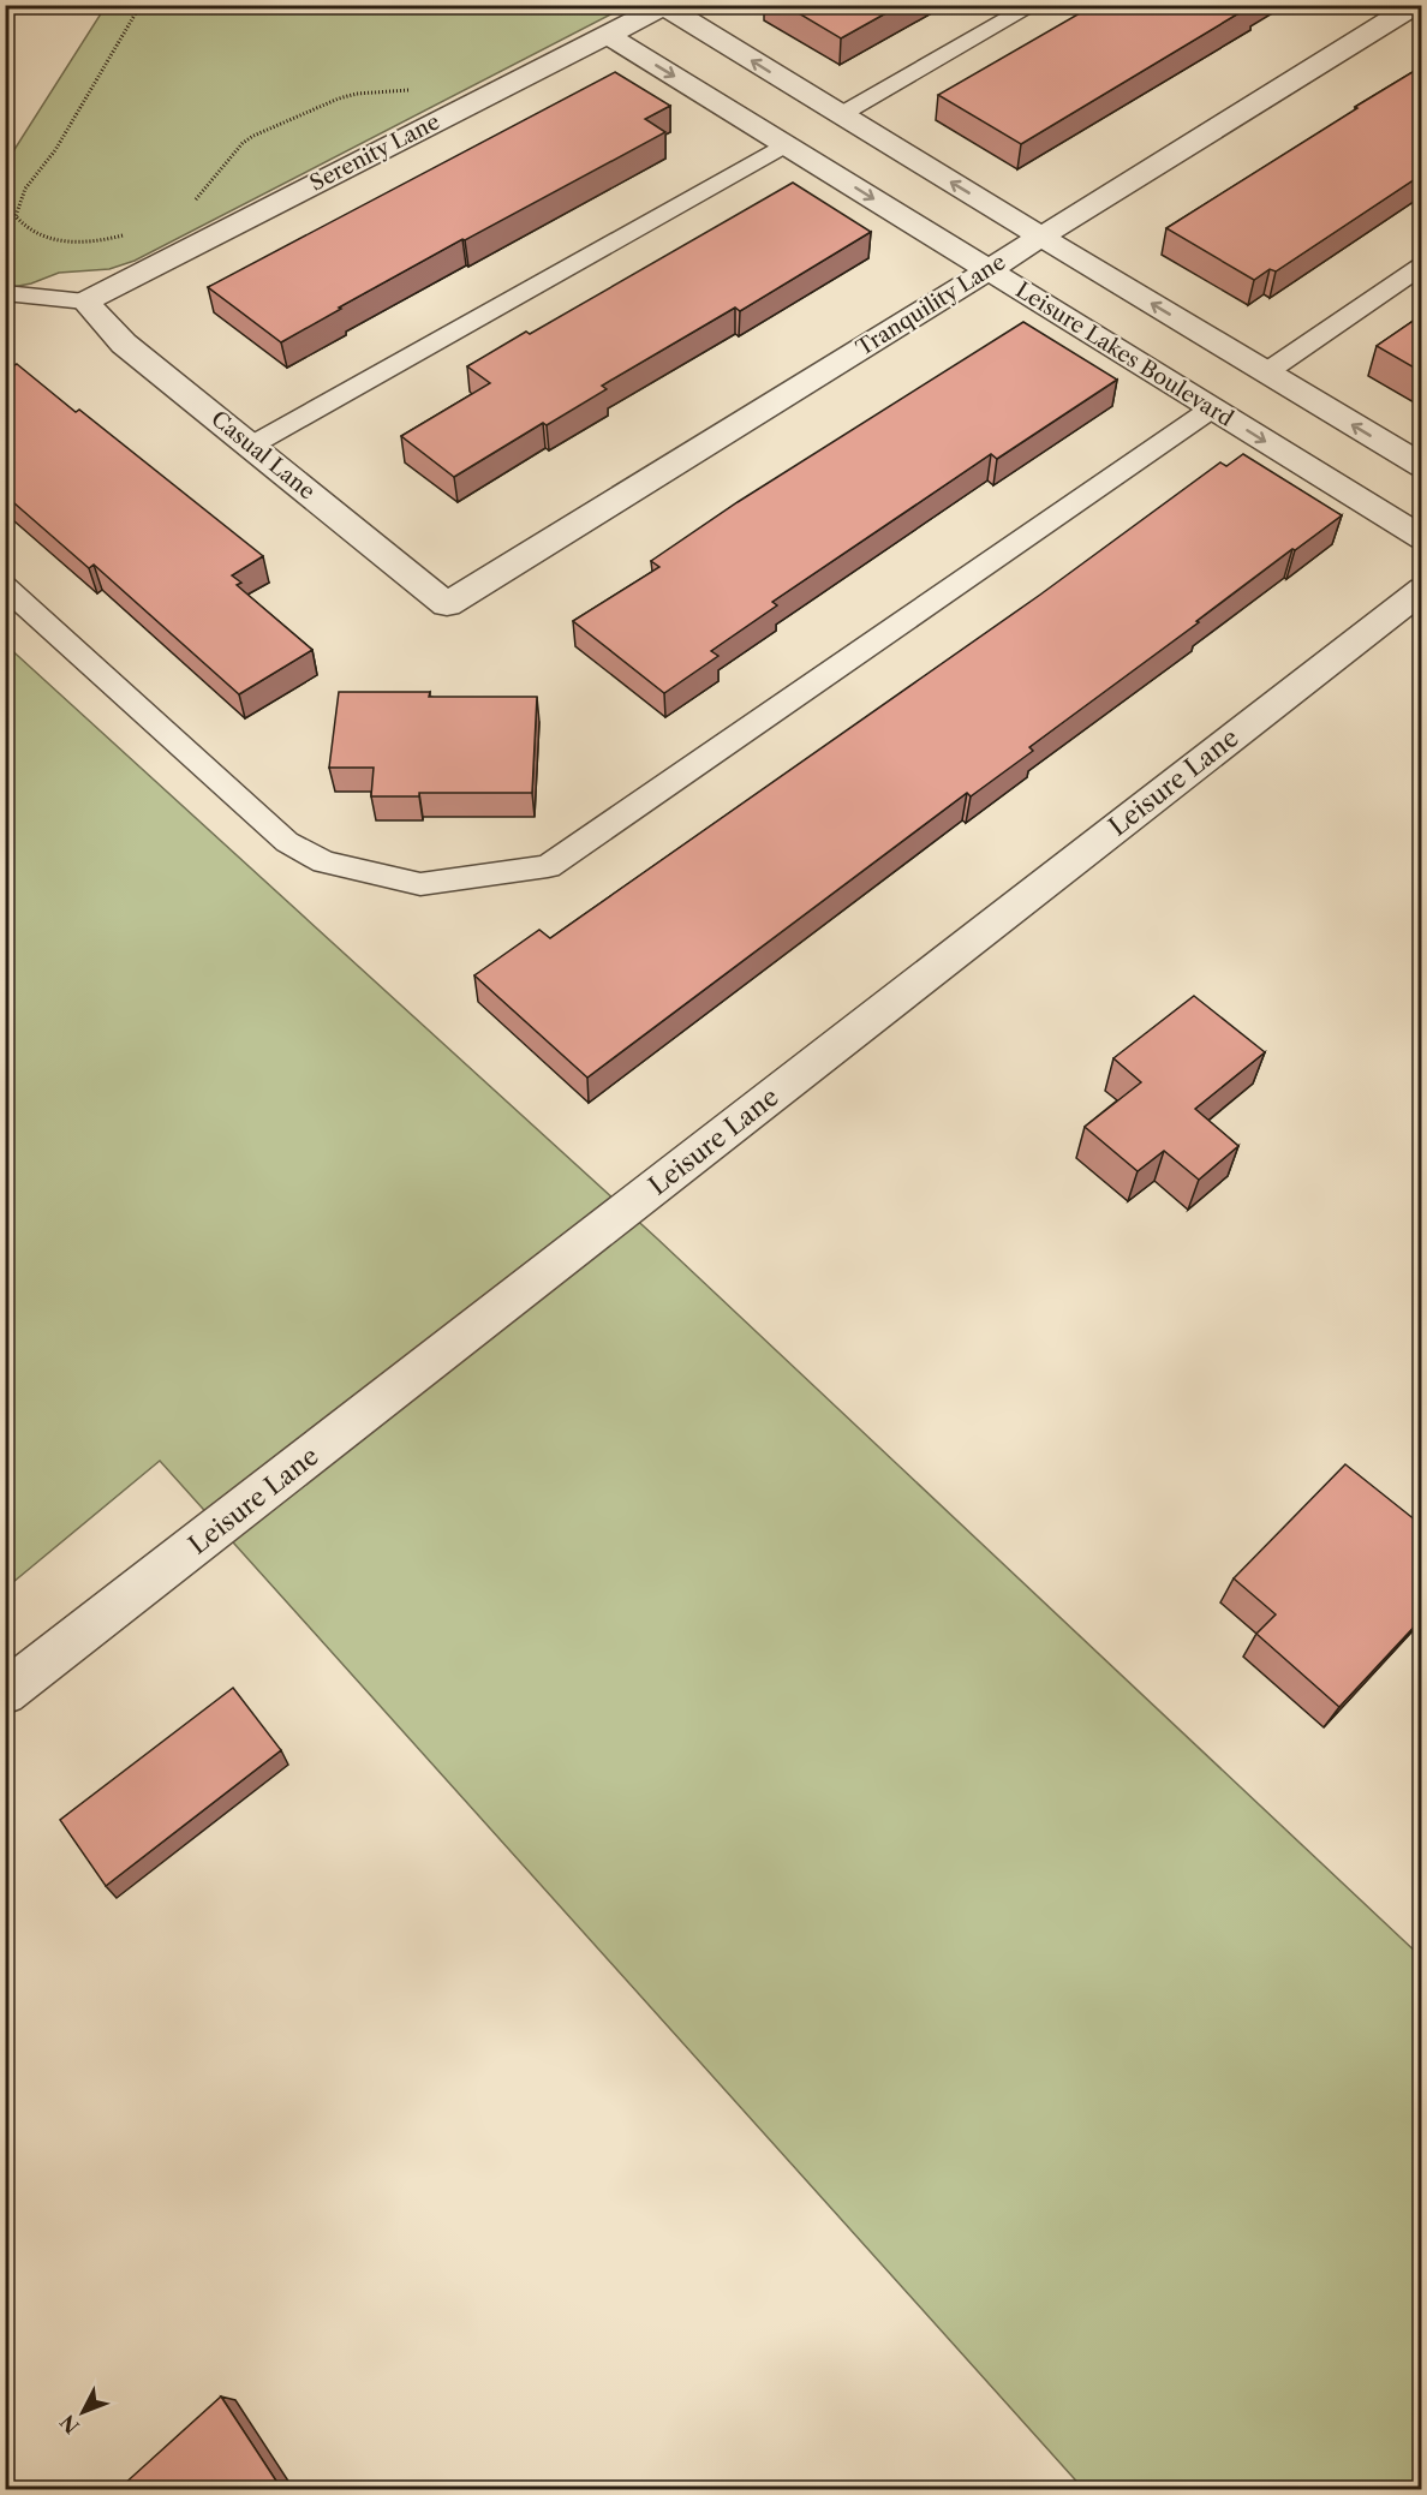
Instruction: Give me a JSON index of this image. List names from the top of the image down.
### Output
{
  "streets": {
    "street": [
      "Serenity Lane",
      "Tranquility Lane",
      "Leisure Lakes Boulevard",
      "Casual Lane",
      "Leisure Lane"
    ]
  },
  "crossings": [
    ["Serenity Lane", "Leisure Lakes Boulevard"],
    ["Serenity Lane", "Casual Lane"],
    ["Tranquility Lane", "Leisure Lakes Boulevard"],
    ["Tranquility Lane", "Casual Lane"]
  ],
  "north": "bottom left"
}
